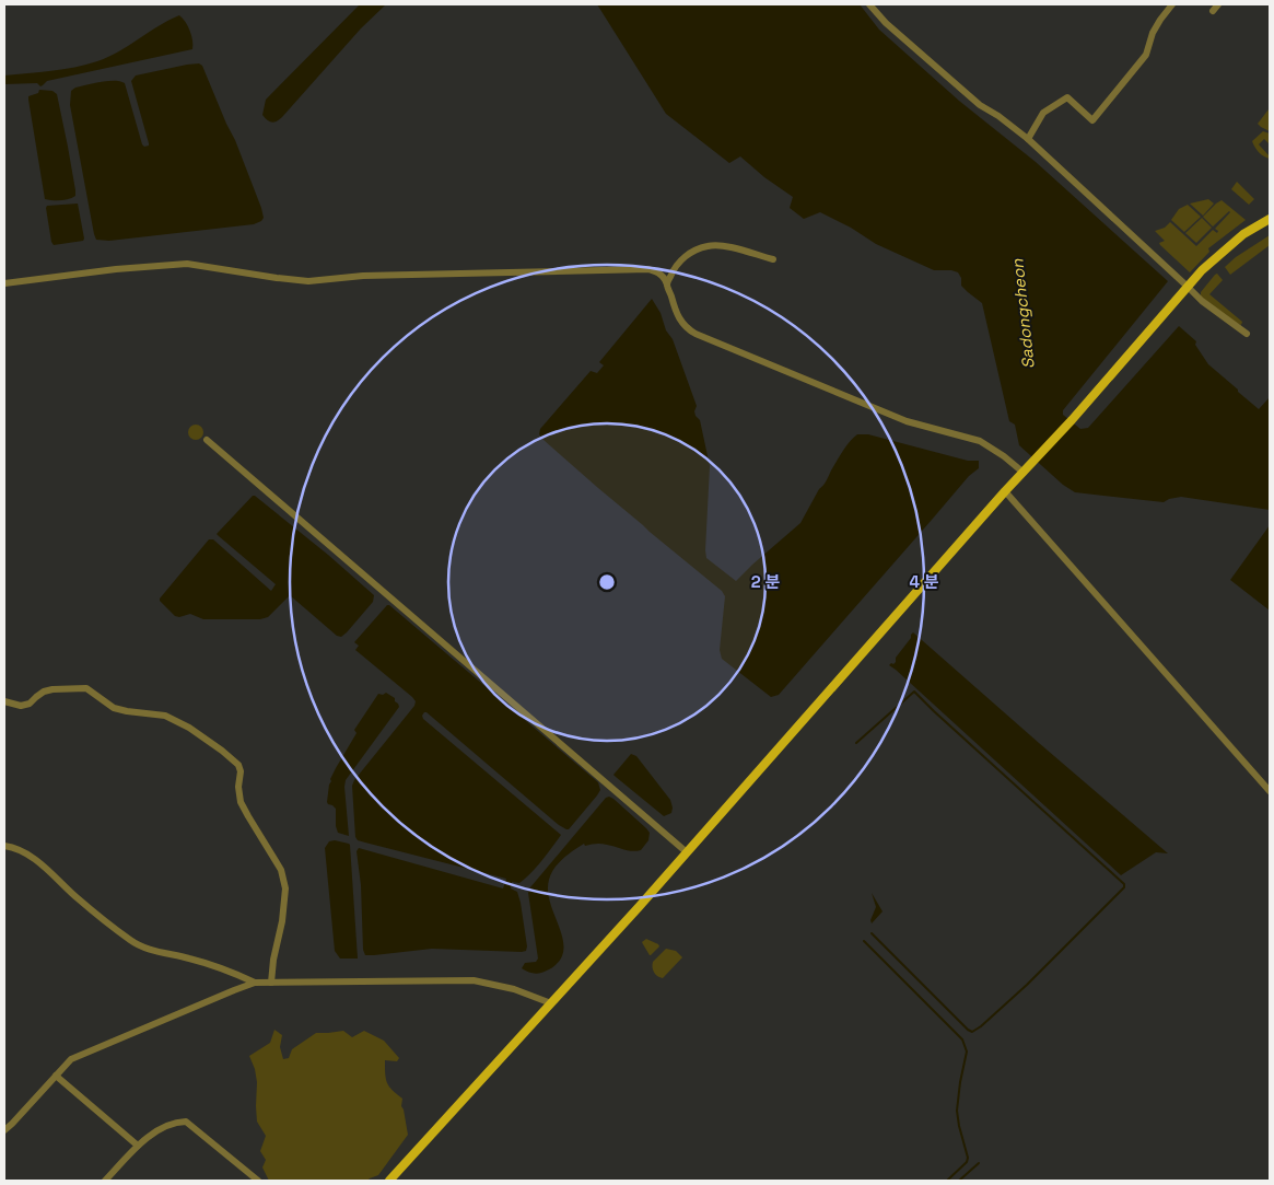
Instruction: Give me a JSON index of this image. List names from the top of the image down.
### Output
{
  "water": ["Sadongcheon"],
  "rings": ["2 분", "4 분"]
}
